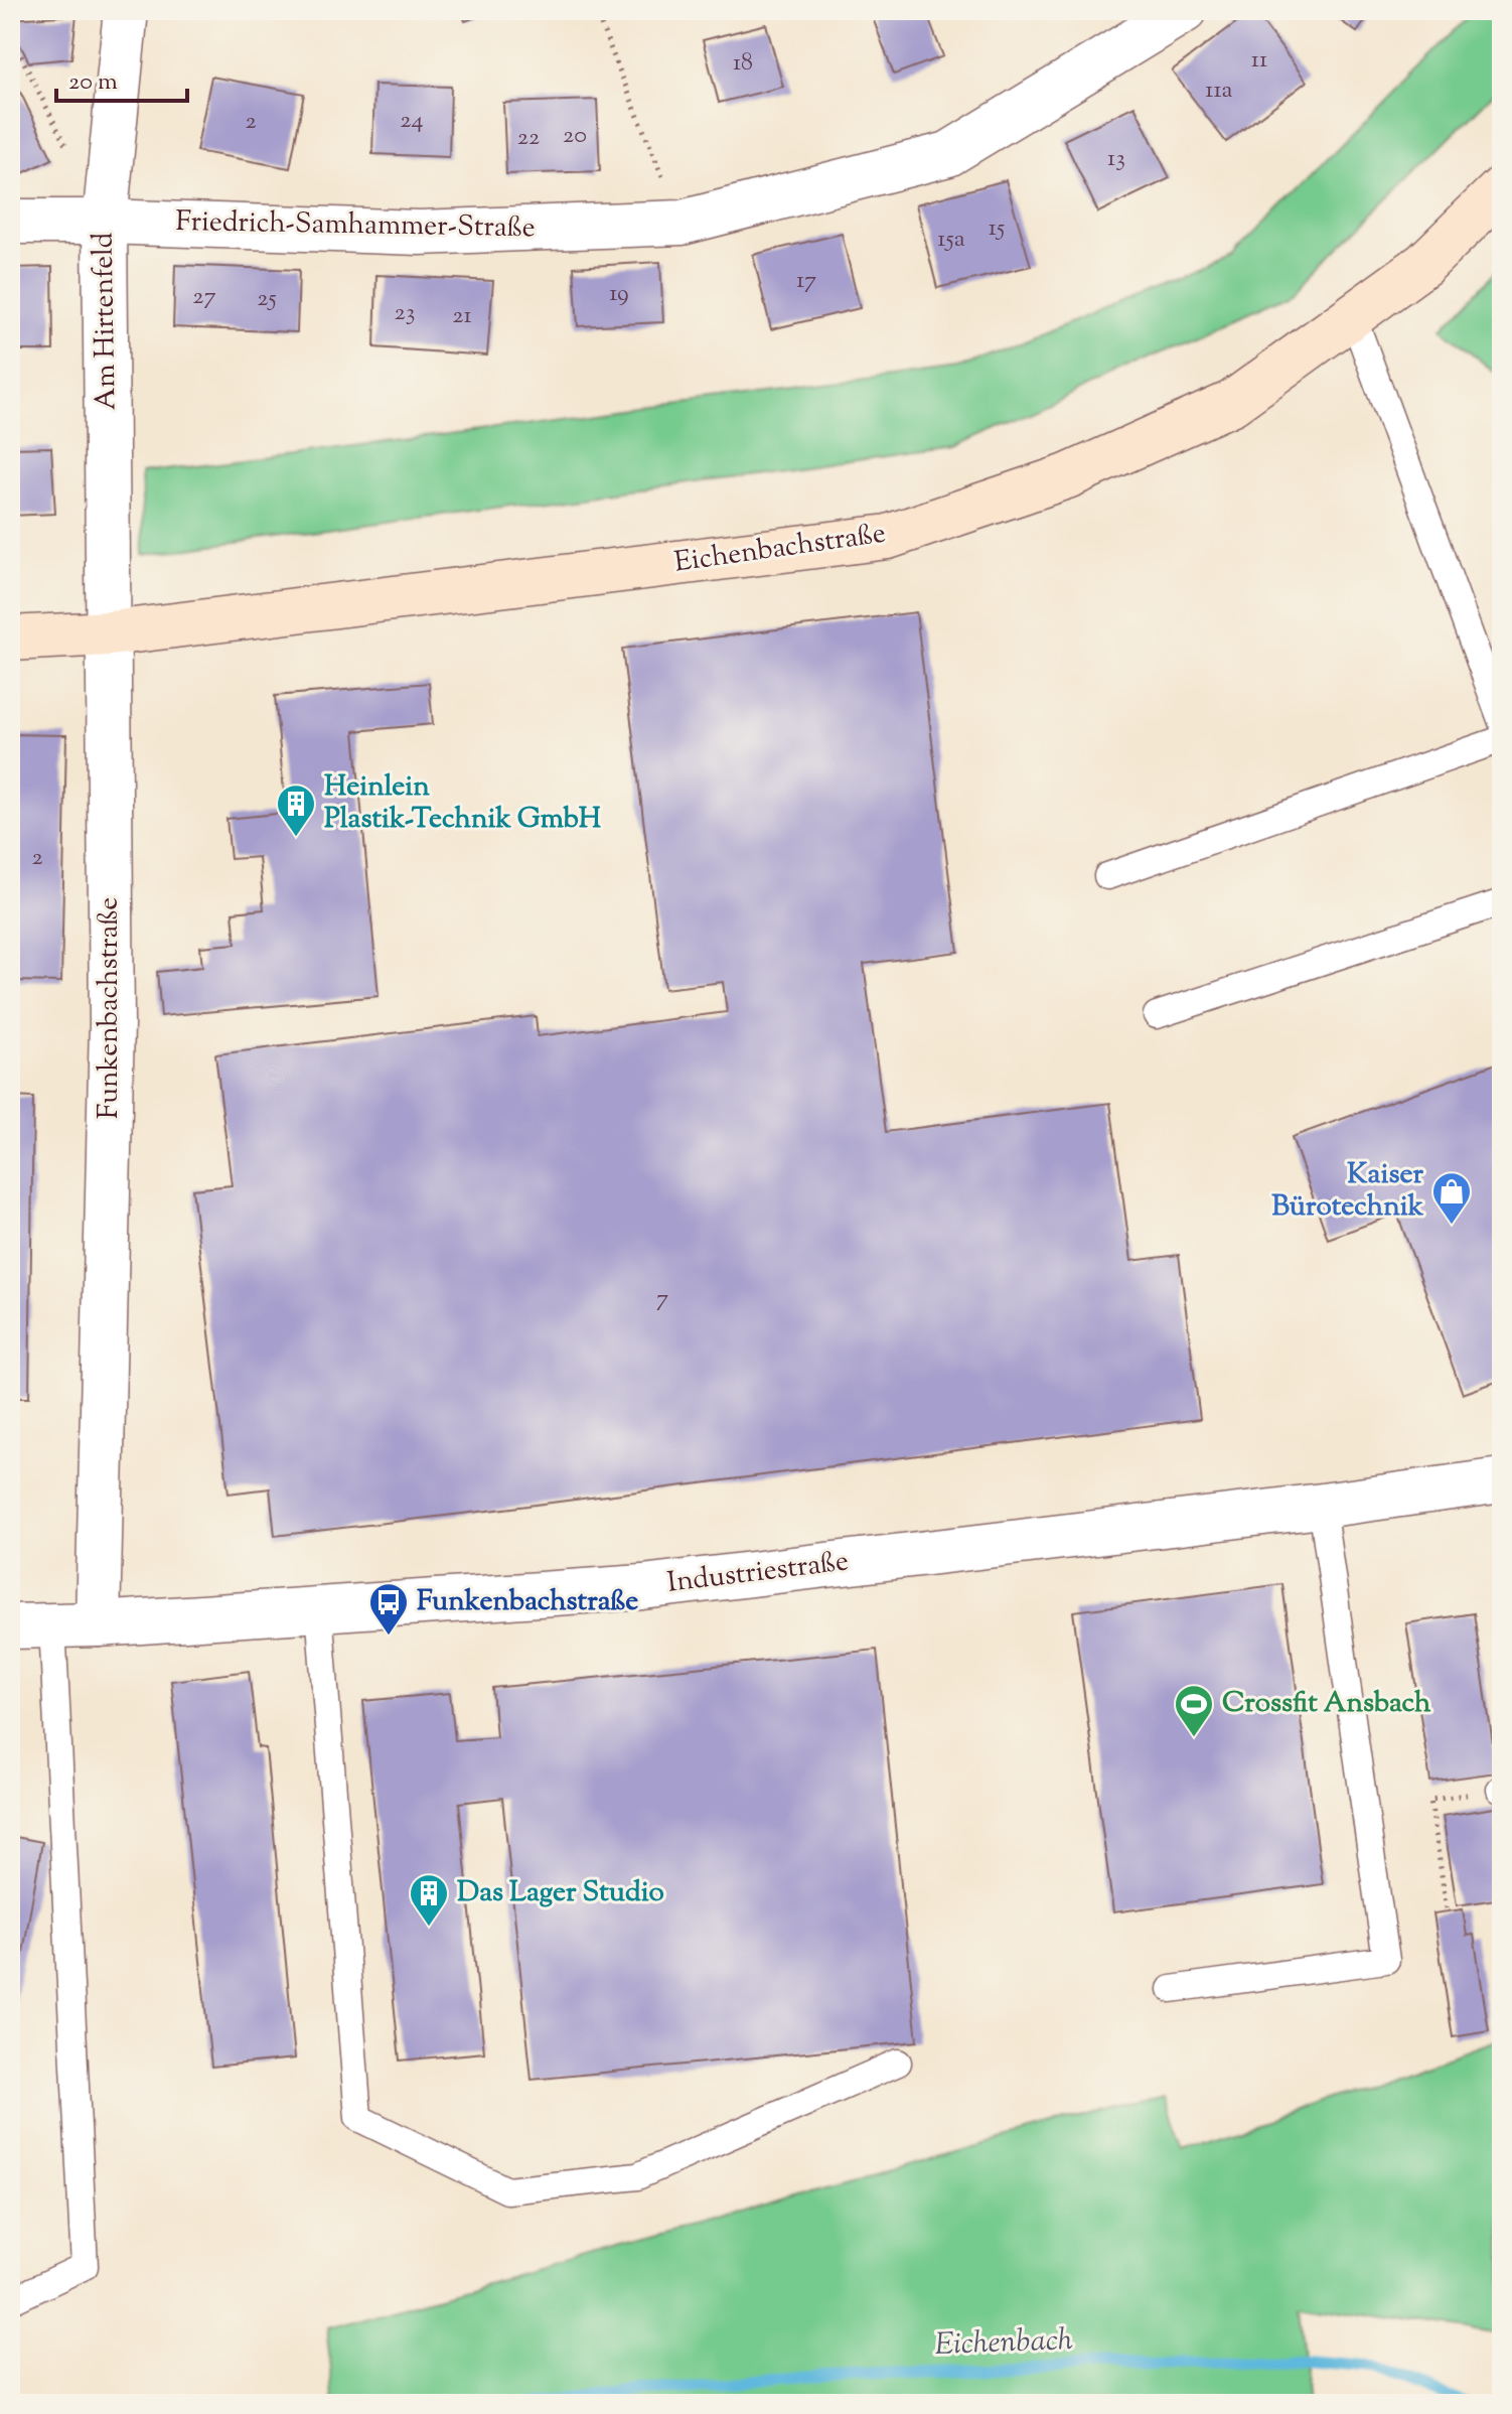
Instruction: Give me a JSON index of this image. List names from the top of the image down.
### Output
{
  "streets": {
    "street": [
      "Friedrich-Samhammer-Straße",
      "Am Hirtenfeld",
      "Eichenbachstraße",
      "Funkenbachstraße",
      "Industriestraße"
    ]
  },
  "crossings": [
    ["Friedrich-Samhammer-Straße", "Am Hirtenfeld"],
    ["Am Hirtenfeld", "Eichenbachstraße"],
    ["Am Hirtenfeld", "Funkenbachstraße"],
    ["Eichenbachstraße", "Funkenbachstraße"],
    ["Funkenbachstraße", "Industriestraße"]
  ],
  "water": ["Eichenbach"],
  "places": {
    "building": ["Heinlein Plastik-Technik GmbH", "Das Lager Studio"],
    "shop": ["Kaiser Bürotechnik"],
    "bus stop": ["Funkenbachstraße"],
    "sports": ["Crossfit Ansbach"]
  },
  "house_numbers": [
    "11",
    "18",
    "11a",
    "24",
    "2",
    "20",
    "22",
    "13",
    "15",
    "15a",
    "17",
    "19",
    "27",
    "25",
    "23",
    "21",
    "2",
    "7"
  ],
  "scale_bar": "20 m"
}
